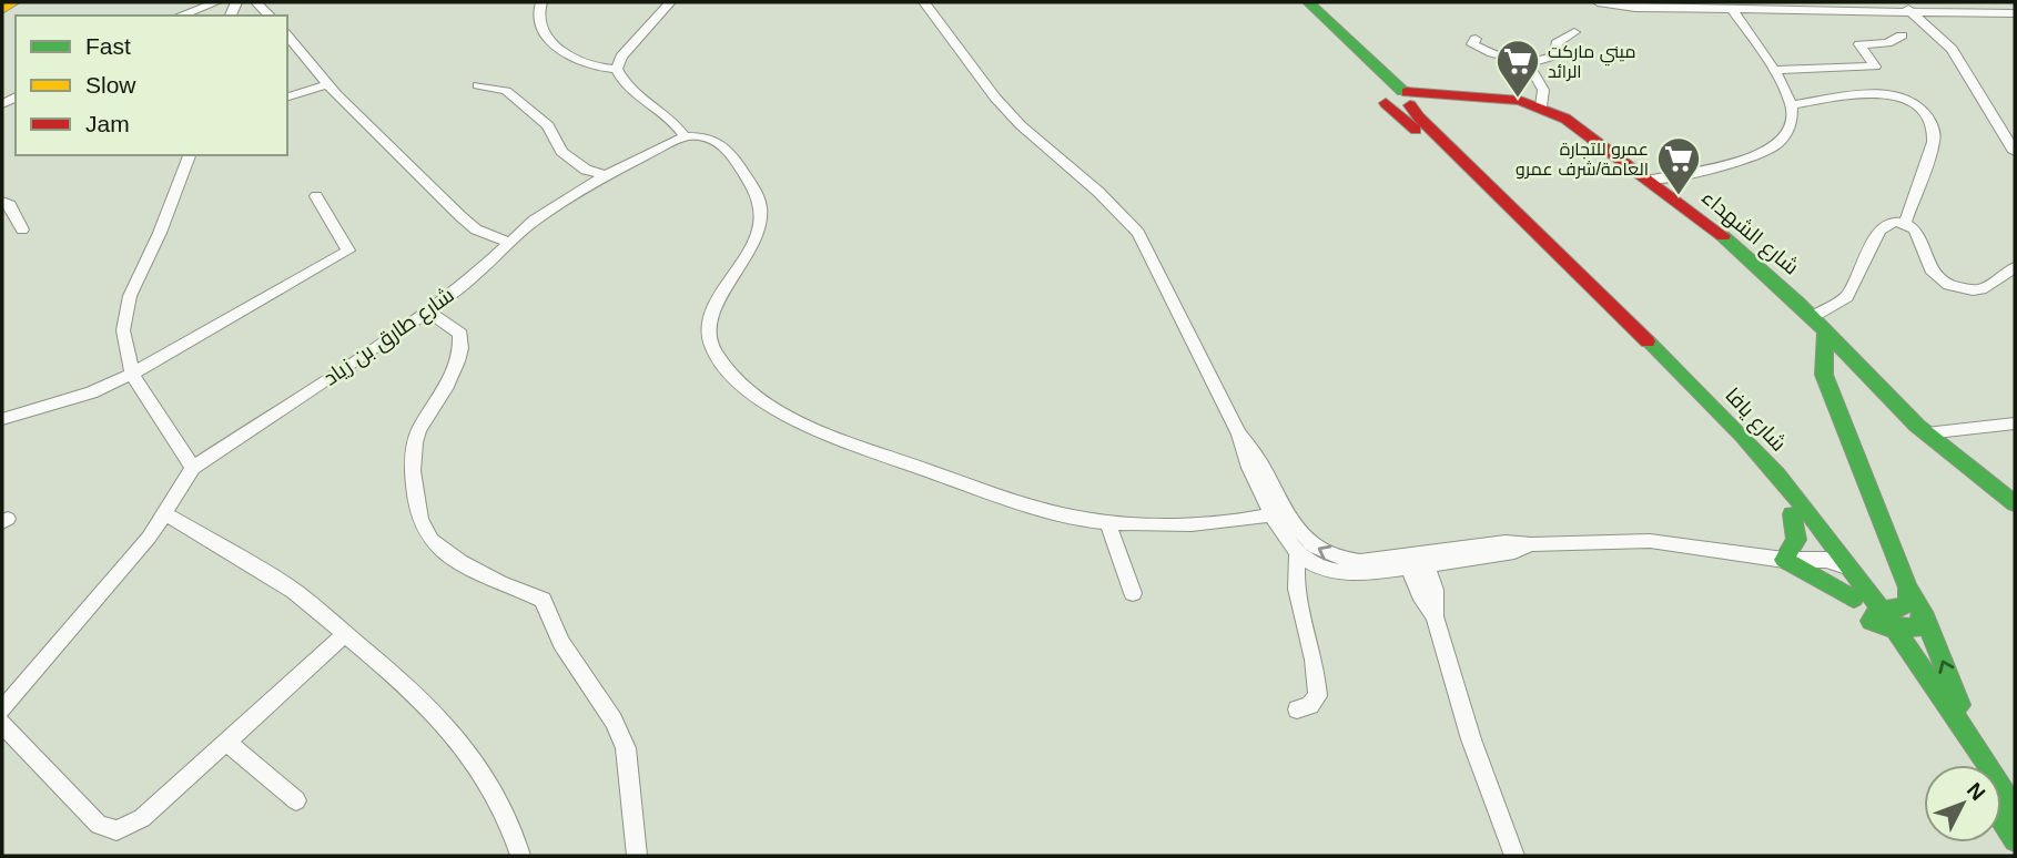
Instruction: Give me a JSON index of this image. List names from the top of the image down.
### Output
{
  "streets": {
    "street": ["شارع الشهداء", "شارع طارق بن زياد", "شارع يافا"]
  },
  "crossings": [
    ["شارع الشهداء", "شارع يافا"]
  ],
  "places": {
    "supermarket": ["ميني ماركت الرائد", "عمرو للتجارة العامة/شرف عمرو"]
  },
  "legend": ["Fast", "Slow", "Jam"],
  "north": "top right"
}
